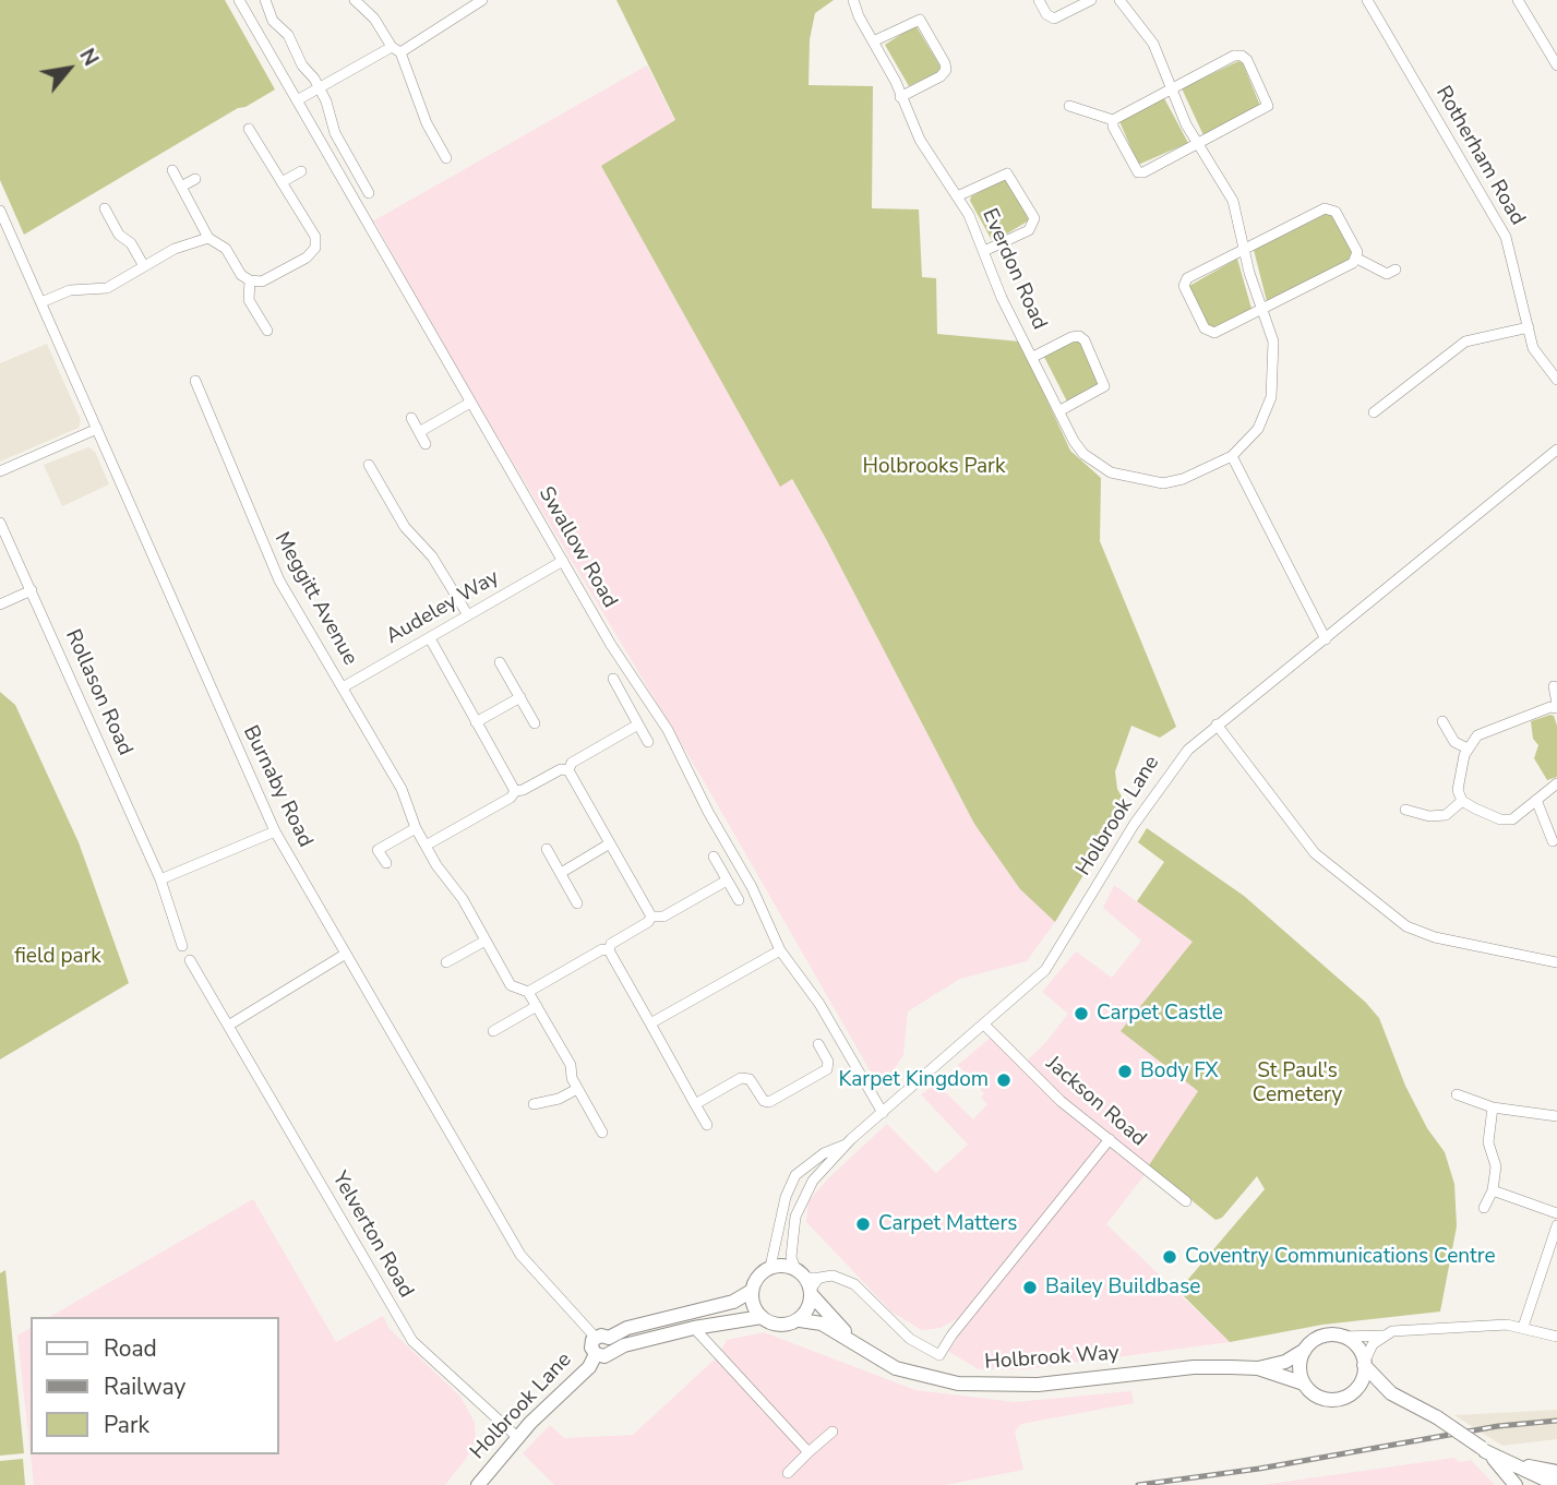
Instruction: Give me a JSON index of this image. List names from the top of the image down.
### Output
{
  "streets": {
    "main road": ["Holbrook Lane", "Holbrook Way"],
    "street": [
      "Rotherham Road",
      "Everdon Road",
      "Swallow Road",
      "Meggitt Avenue",
      "Audeley Way",
      "Rollason Road",
      "Burnaby Road",
      "Jackson Road",
      "Yelverton Road"
    ]
  },
  "crossings": [
    ["Swallow Road", "Audeley Way"],
    ["Swallow Road", "Holbrook Lane"],
    ["Meggitt Avenue", "Audeley Way"],
    ["Burnaby Road", "Holbrook Lane"],
    ["Holbrook Lane", "Jackson Road"],
    ["Holbrook Lane", "Yelverton Road"],
    ["Holbrook Lane", "Holbrook Way"]
  ],
  "parks": ["Holbrooks Park", "field park", "St Paul's Cemetery"],
  "places": [
    "Carpet Castle",
    "Body FX",
    "Karpet Kingdom",
    "Carpet Matters",
    "Coventry Communications Centre",
    "Bailey Buildbase"
  ],
  "legend": ["Road", "Railway", "Park"],
  "north": "top right"
}
